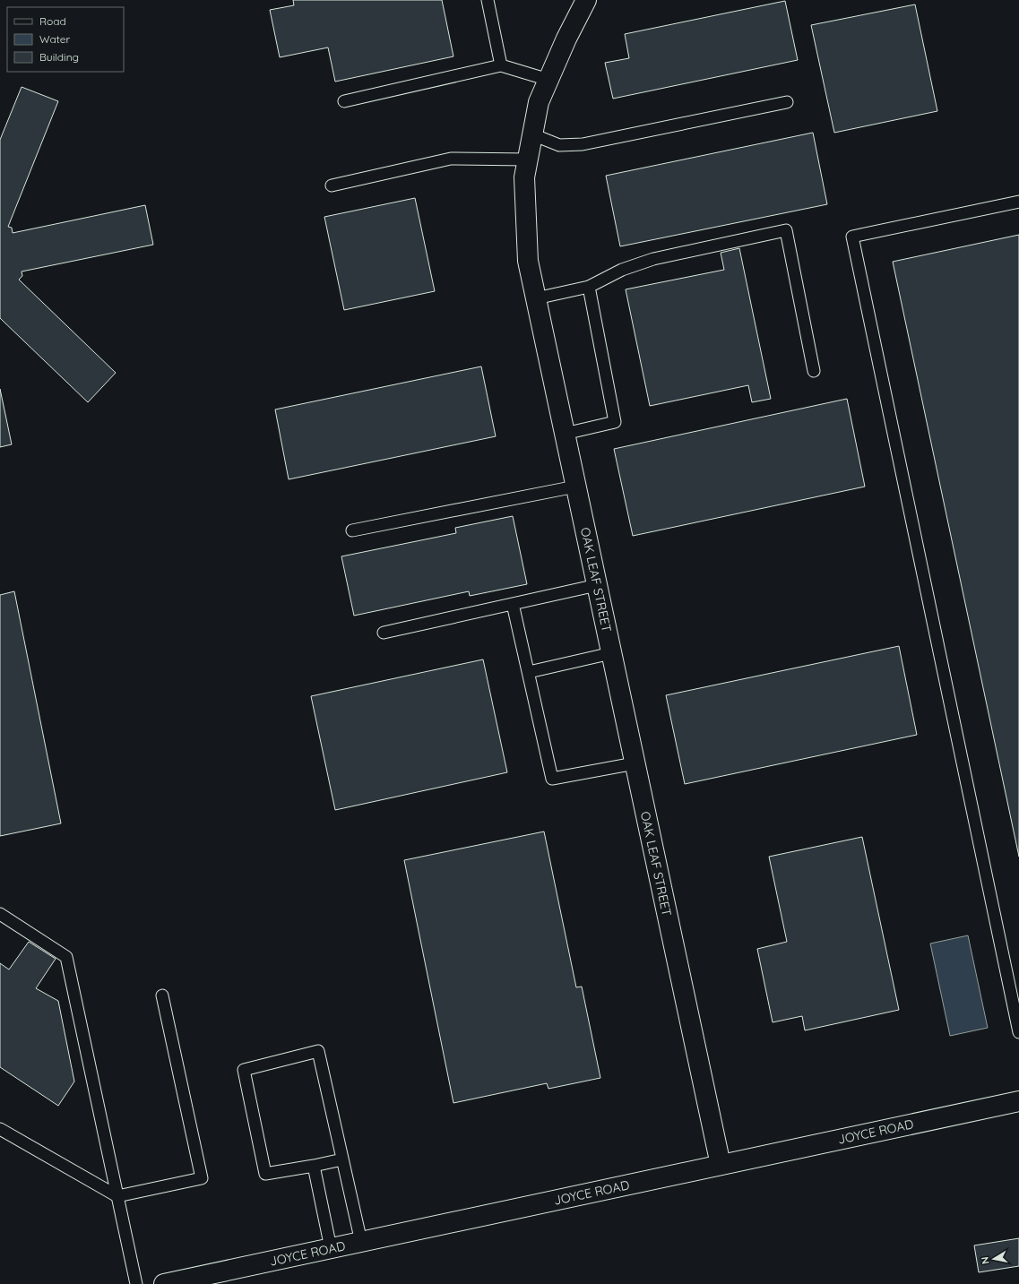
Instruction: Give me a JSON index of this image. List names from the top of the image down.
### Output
{
  "streets": {
    "street": ["OAK LEAF STREET", "JOYCE ROAD"]
  },
  "crossings": [
    ["OAK LEAF STREET", "JOYCE ROAD"]
  ],
  "legend": ["Road", "Water", "Building"],
  "north": "left"
}
